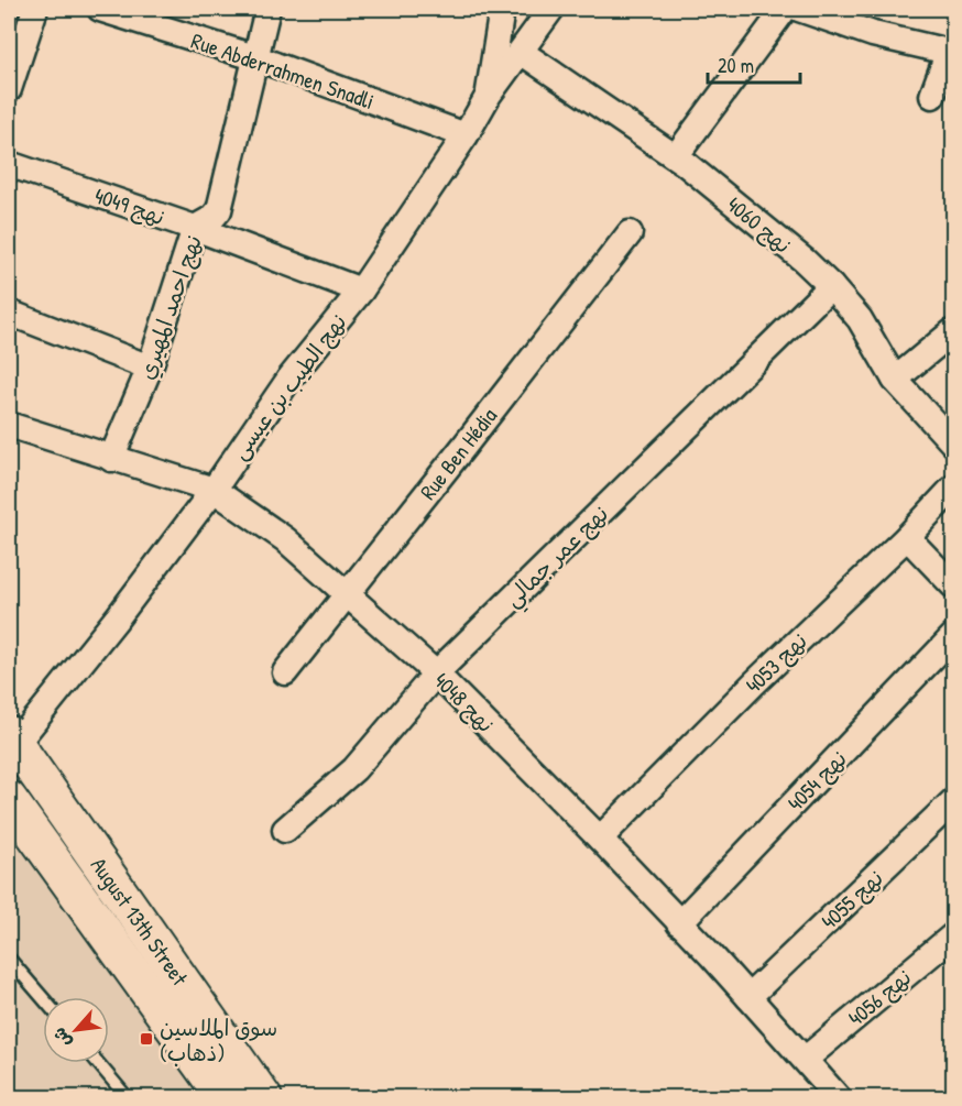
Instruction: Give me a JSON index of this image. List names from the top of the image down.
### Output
{
  "streets": {
    "main road": ["August 13th Street"],
    "street": [
      "Rue Abderrahmen Snadli",
      "نهج 4049",
      "نهج 4060",
      "نهج احمد المهيري",
      "نهج الطيب بن عيسى",
      "Rue Ben Hédia",
      "نهج عمر جمالي",
      "نهج 4053",
      "نهج 4048",
      "نهج 4054",
      "نهج 4055",
      "نهج 4056"
    ]
  },
  "crossings": [
    ["Rue Abderrahmen Snadli", "نهج احمد المهيري"],
    ["Rue Abderrahmen Snadli", "نهج الطيب بن عيسى"],
    ["نهج 4049", "نهج احمد المهيري"],
    ["نهج 4049", "نهج الطيب بن عيسى"],
    ["نهج 4060", "نهج الطيب بن عيسى"],
    ["نهج 4060", "نهج عمر جمالي"],
    ["نهج احمد المهيري", "نهج 4048"],
    ["نهج الطيب بن عيسى", "نهج 4048"],
    ["نهج الطيب بن عيسى", "August 13th Street"],
    ["Rue Ben Hédia", "نهج 4048"],
    ["نهج عمر جمالي", "نهج 4048"],
    ["نهج 4053", "نهج 4048"],
    ["نهج 4048", "نهج 4054"],
    ["نهج 4048", "نهج 4055"],
    ["نهج 4048", "نهج 4056"]
  ],
  "places": {
    "transit": ["سوق الملاسين (ذهاب)"]
  },
  "scale_bar": "20 m",
  "north": "bottom left"
}
